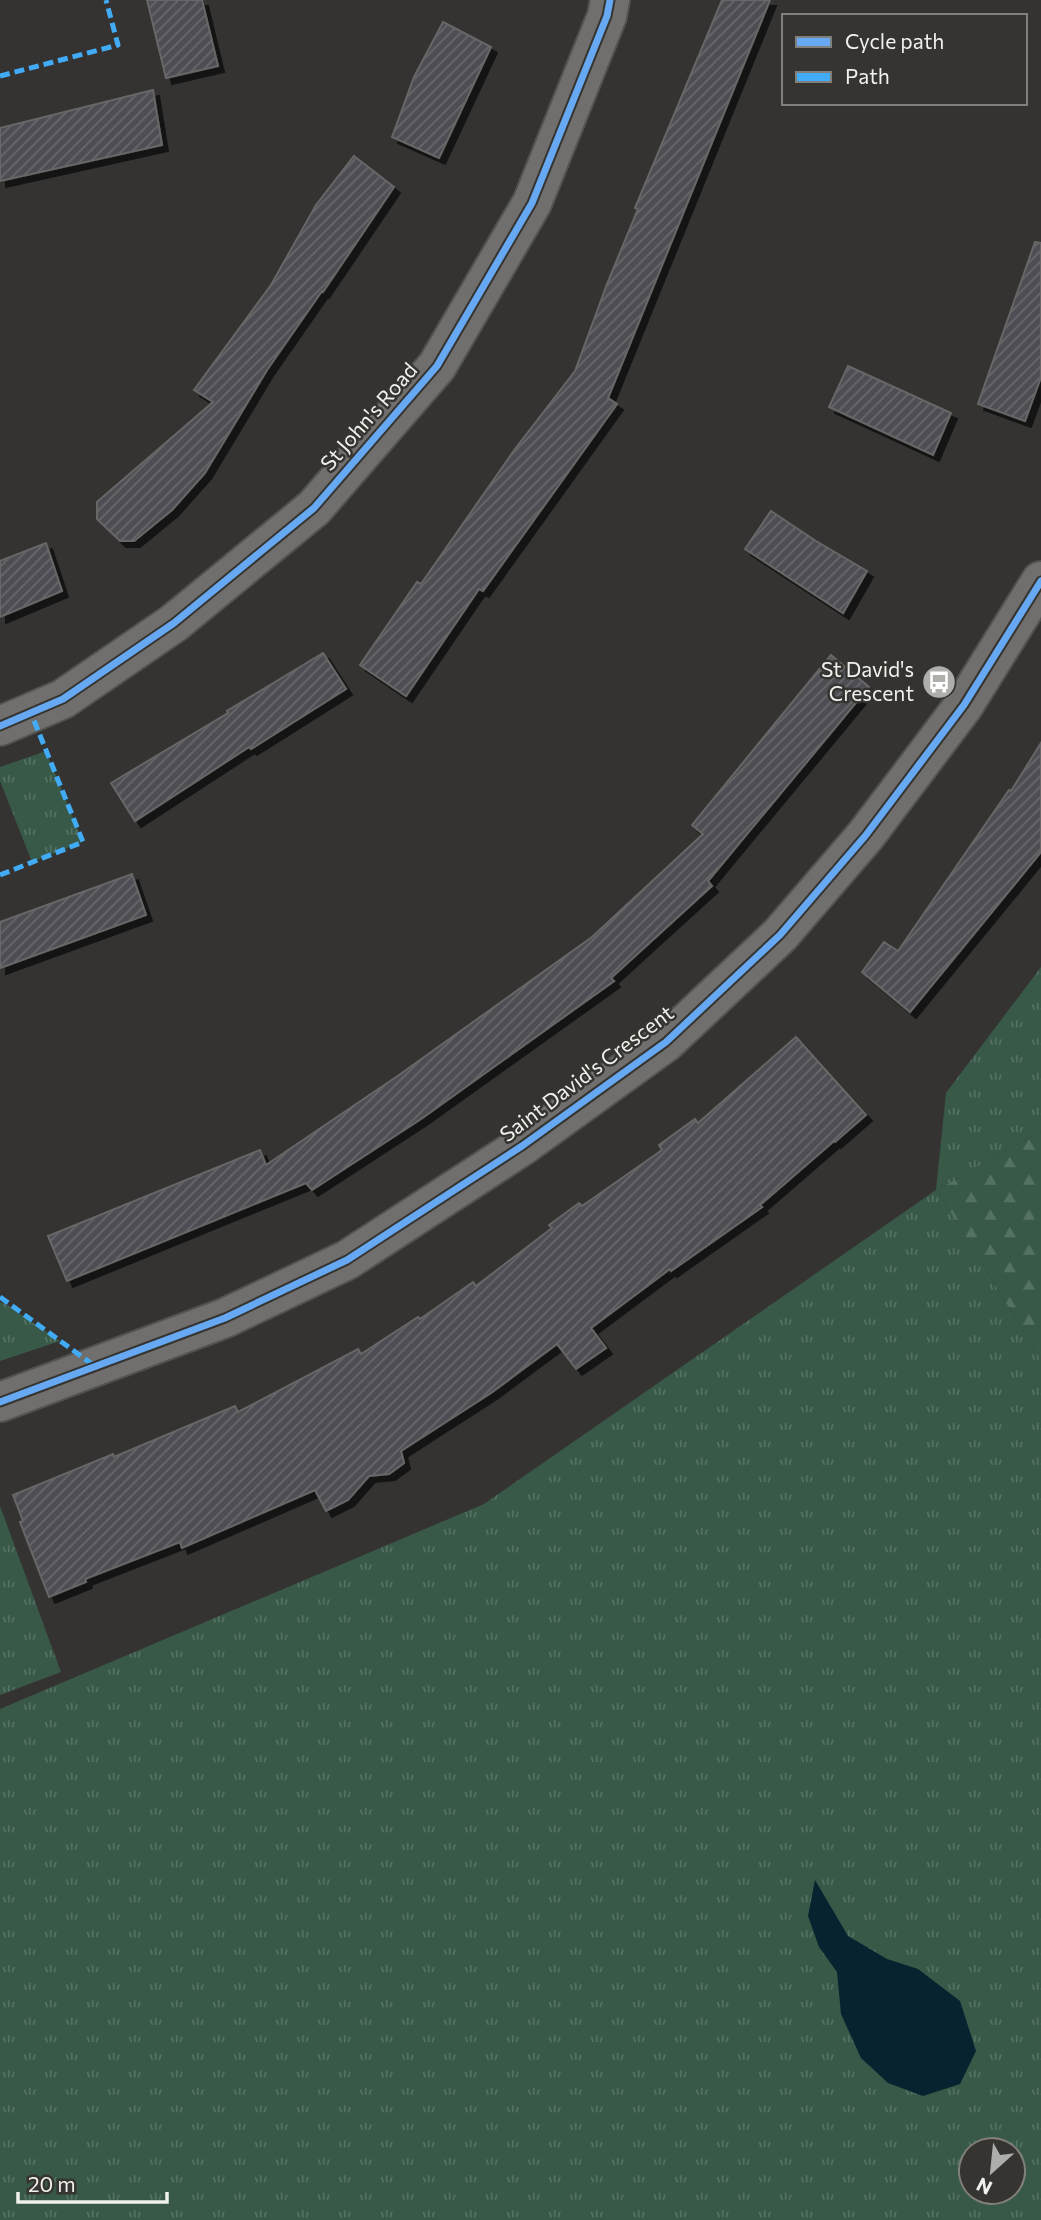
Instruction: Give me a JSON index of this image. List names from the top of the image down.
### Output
{
  "streets": {
    "street": ["St John's Road", "Saint David's Crescent"]
  },
  "places": {
    "bus stop": ["St David's Crescent"]
  },
  "legend": ["Cycle path", "Path"],
  "scale_bar": "20 m",
  "north": "bottom left"
}
